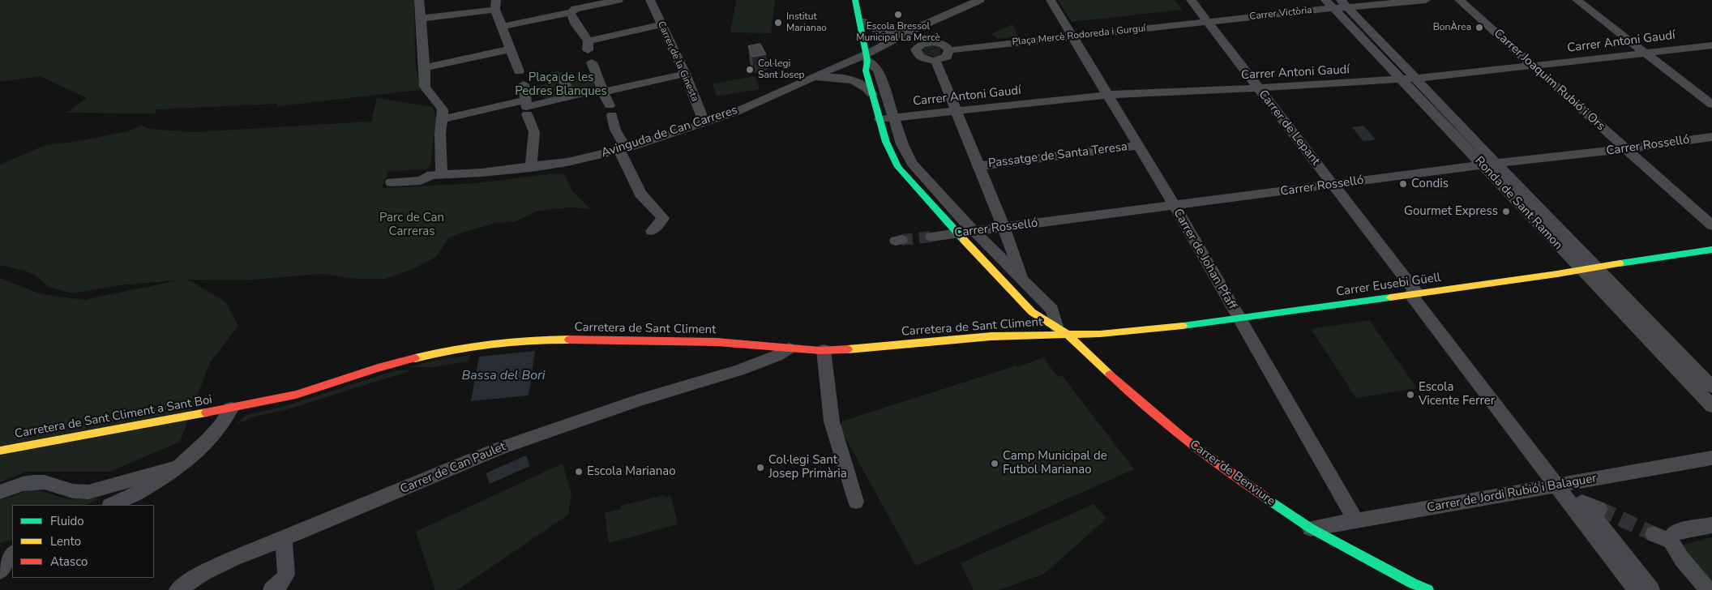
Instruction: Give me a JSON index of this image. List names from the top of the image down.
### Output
{
  "streets": {
    "street": [
      "Carrer Victòria",
      "Plaça Mercè Rodoreda i Gurguí",
      "Carrer Antoni Gaudí",
      "Carrer de la Ginesta",
      "Carrer Joaquim Rubió i Ors",
      "Carrer de Lepant",
      "Avinguda de Can Carreres",
      "Carrer Rosselló",
      "Passatge de Santa Teresa",
      "Ronda de Sant Ramon",
      "Carrer de Johan Pfaff",
      "Carrer Eusebi Güell",
      "Carretera de Sant Climent",
      "Carretera de Sant Climent a Sant Boi",
      "Carrer de Can Paulet",
      "Carrer de Benviure",
      "Carrer de Jordi Rubió i Balaguer"
    ]
  },
  "crossings": [
    ["Carrer Victòria", "Plaça Mercè Rodoreda i Gurguí"],
    ["Carrer Victòria", "Carrer de Lepant"],
    ["Carrer Victòria", "Ronda de Sant Ramon"],
    ["Plaça Mercè Rodoreda i Gurguí", "Carrer de Lepant"],
    ["Plaça Mercè Rodoreda i Gurguí", "Carrer de Johan Pfaff"],
    ["Carrer Antoni Gaudí", "Carrer Joaquim Rubió i Ors"],
    ["Carrer Antoni Gaudí", "Carrer de Lepant"],
    ["Carrer Antoni Gaudí", "Ronda de Sant Ramon"],
    ["Carrer Antoni Gaudí", "Carrer de Johan Pfaff"],
    ["Carrer Antoni Gaudí", "Carrer de Benviure"],
    ["Carrer de la Ginesta", "Avinguda de Can Carreres"],
    ["Carrer Joaquim Rubió i Ors", "Carrer Rosselló"],
    ["Carrer de Lepant", "Carrer Rosselló"],
    ["Carrer de Lepant", "Carrer Eusebi Güell"],
    ["Carrer de Lepant", "Carrer de Jordi Rubió i Balaguer"],
    ["Avinguda de Can Carreres", "Carrer de Benviure"],
    ["Carrer Rosselló", "Ronda de Sant Ramon"],
    ["Carrer Rosselló", "Carrer de Johan Pfaff"],
    ["Carrer Rosselló", "Carrer de Benviure"],
    ["Passatge de Santa Teresa", "Carrer de Johan Pfaff"],
    ["Ronda de Sant Ramon", "Carrer Eusebi Güell"],
    ["Carrer de Johan Pfaff", "Carrer Eusebi Güell"],
    ["Carrer de Johan Pfaff", "Carrer de Jordi Rubió i Balaguer"],
    ["Carrer Eusebi Güell", "Carretera de Sant Climent"],
    ["Carrer Eusebi Güell", "Carrer de Benviure"],
    ["Carretera de Sant Climent", "Carretera de Sant Climent a Sant Boi"],
    ["Carretera de Sant Climent", "Carrer de Can Paulet"],
    ["Carretera de Sant Climent", "Carrer de Benviure"],
    ["Carrer de Benviure", "Carrer de Jordi Rubió i Balaguer"]
  ],
  "water": ["Bassa del Bori"],
  "parks": ["Plaça de les Pedres Blanques", "Parc de Can Carreras"],
  "places": [
    "Escola Bressol Municipal La Mercè",
    "Institut Marianao",
    "BonÀrea",
    "Col·legi Sant Josep",
    "Condis",
    "Gourmet Express",
    "Escola Vicente Ferrer",
    "Camp Municipal de Futbol Marianao",
    "Col·legi Sant Josep Primària",
    "Escola Marianao"
  ],
  "legend": ["Fluido", "Lento", "Atasco"]
}
